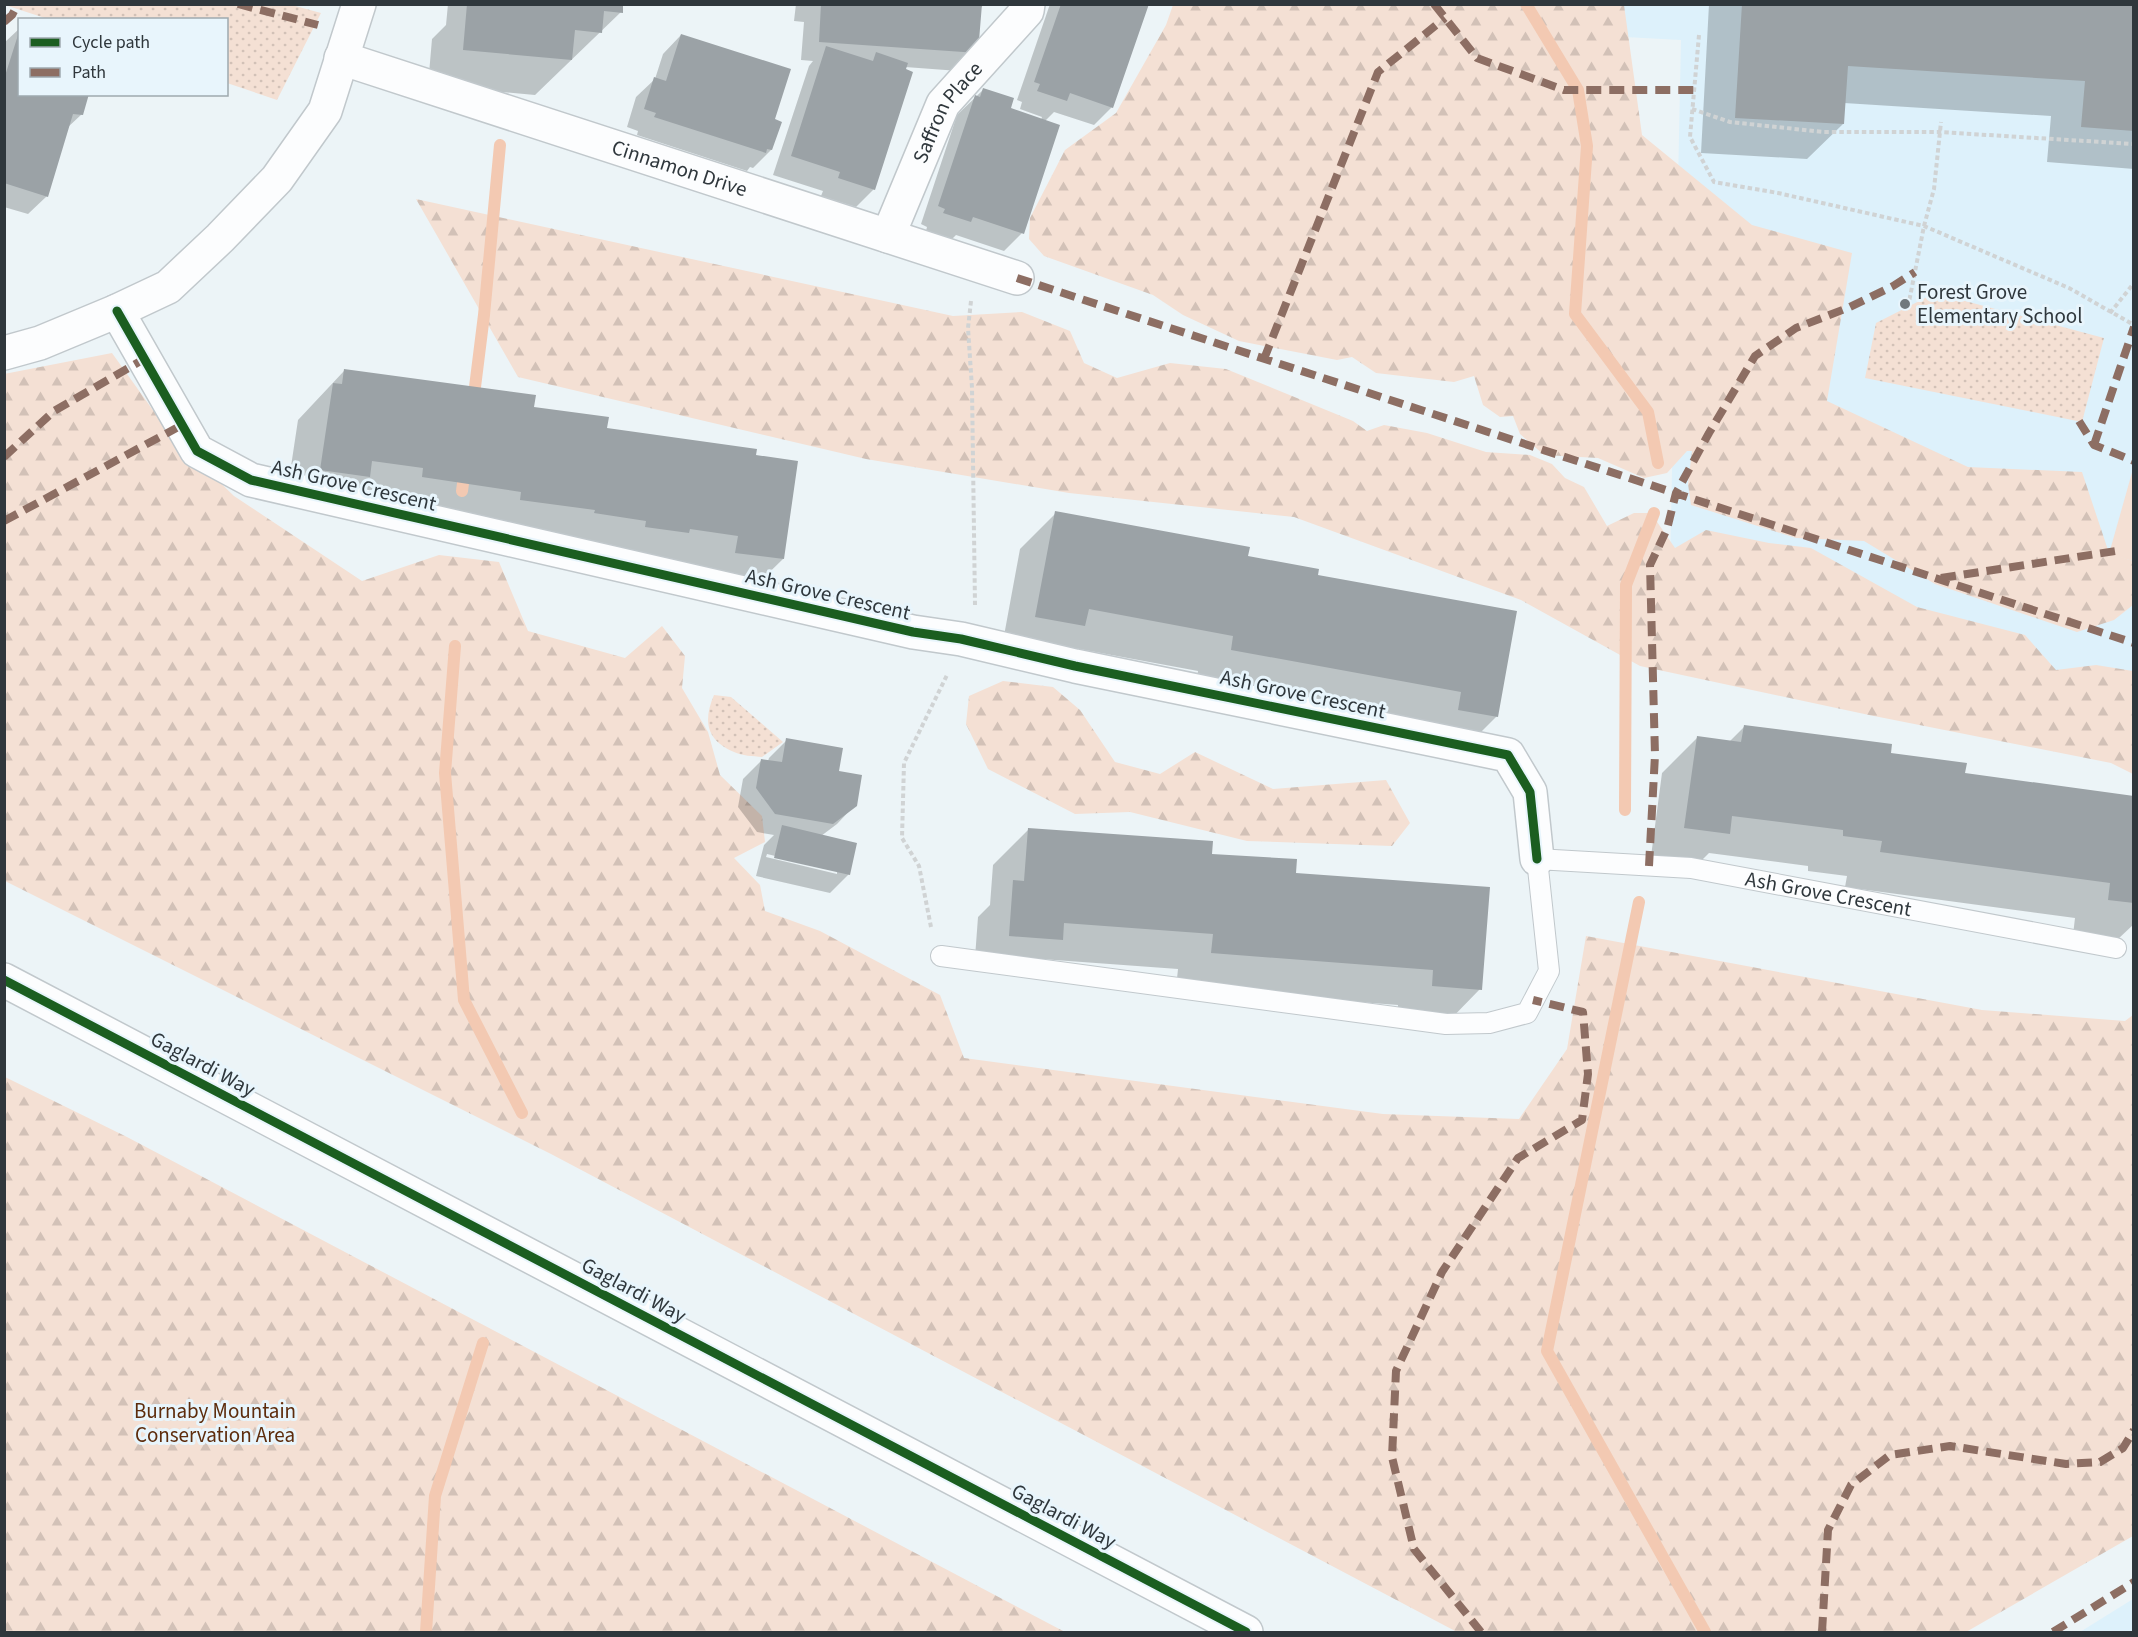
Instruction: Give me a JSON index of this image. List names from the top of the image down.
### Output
{
  "streets": {
    "street": [
      "Saffron Place",
      "Cinnamon Drive",
      "Ash Grove Crescent",
      "Gaglardi Way"
    ]
  },
  "crossings": [
    ["Saffron Place", "Cinnamon Drive"]
  ],
  "parks": ["Burnaby Mountain Conservation Area"],
  "places": ["Forest Grove Elementary School"],
  "legend": ["Cycle path", "Path"]
}
